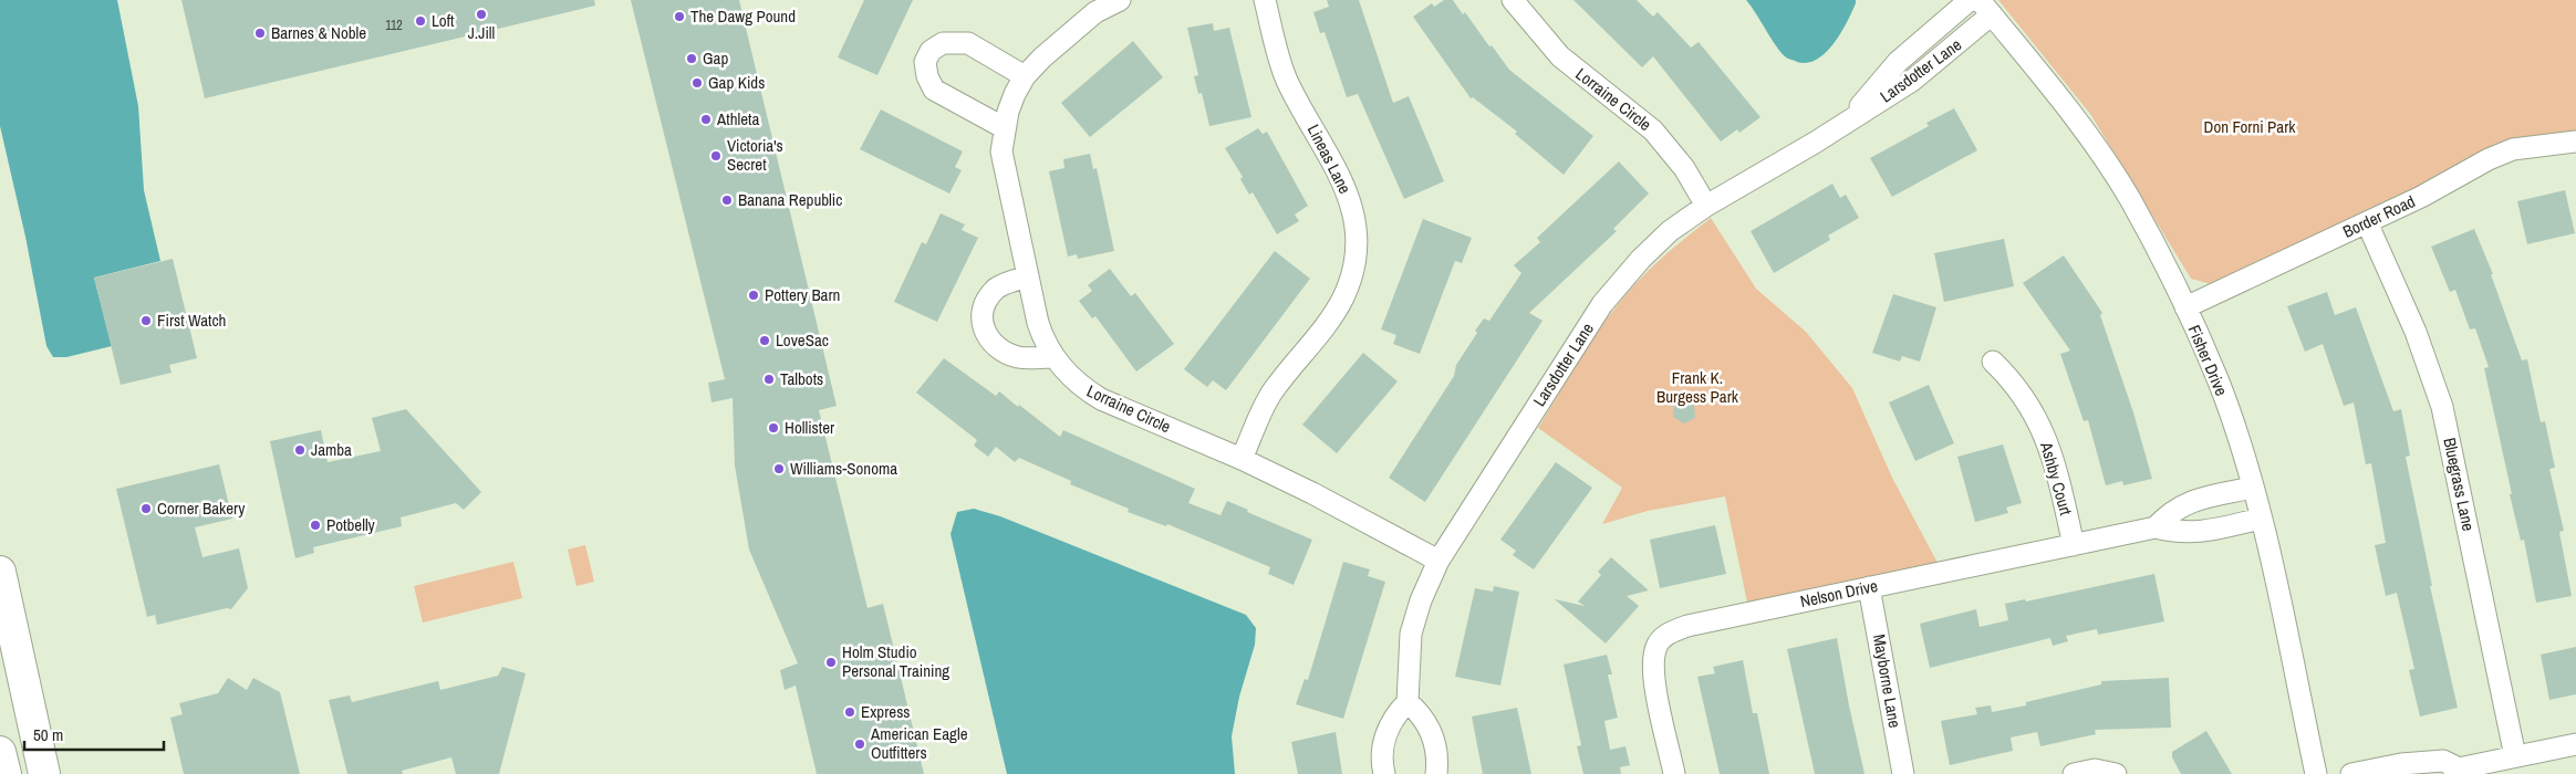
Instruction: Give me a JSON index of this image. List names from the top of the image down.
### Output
{
  "streets": {
    "street": [
      "Larsdotter Lane",
      "Lorraine Circle",
      "Lineas Lane",
      "Border Road",
      "Fisher Drive",
      "Ashby Court",
      "Bluegrass Lane",
      "Nelson Drive",
      "Mayborne Lane"
    ]
  },
  "crossings": [
    ["Larsdotter Lane", "Lorraine Circle"],
    ["Larsdotter Lane", "Fisher Drive"],
    ["Lorraine Circle", "Lineas Lane"],
    ["Border Road", "Fisher Drive"],
    ["Border Road", "Bluegrass Lane"],
    ["Fisher Drive", "Nelson Drive"],
    ["Ashby Court", "Nelson Drive"],
    ["Nelson Drive", "Mayborne Lane"]
  ],
  "parks": ["Don Forni Park", "Frank K. Burgess Park"],
  "places": [
    "J.Jill",
    "The Dawg Pound",
    "Loft",
    "Barnes & Noble",
    "Gap",
    "Gap Kids",
    "Athleta",
    "Victoria's Secret",
    "Banana Republic",
    "Pottery Barn",
    "First Watch",
    "LoveSac",
    "Talbots",
    "Hollister",
    "Jamba",
    "Williams-Sonoma",
    "Corner Bakery",
    "Potbelly",
    "Holm Studio Personal Training",
    "Express",
    "American Eagle Outfitters"
  ],
  "house_numbers": ["112"],
  "scale_bar": "50 m"
}
